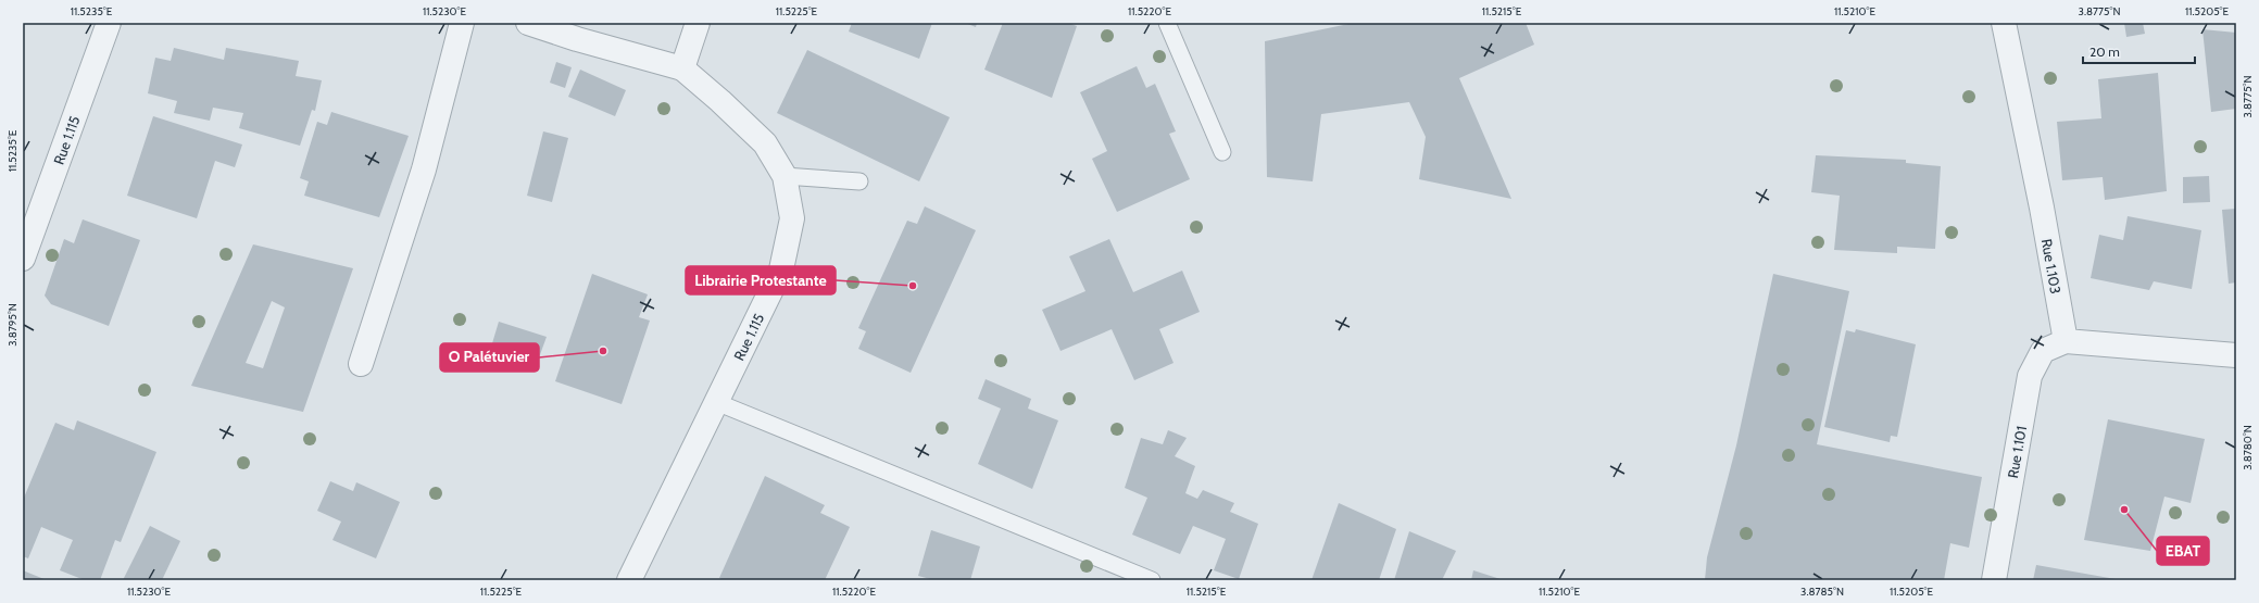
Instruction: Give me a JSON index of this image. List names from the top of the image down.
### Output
{
  "streets": {
    "street": ["Rue 1.115", "Rue 1.103", "Rue 1.101"]
  },
  "crossings": [
    ["Rue 1.103", "Rue 1.101"]
  ],
  "places": ["Librairie Protestante", "O Palétuvier", "EBAT"],
  "scale_bar": "20 m",
  "coordinates": [
    "11.5235°E",
    "11.5230°E",
    "11.5225°E",
    "11.5220°E",
    "11.5215°E",
    "11.5210°E",
    "3.8775°N",
    "11.5205°E",
    "3.8795°N",
    "3.8780°N",
    "3.8785°N"
  ]
}
